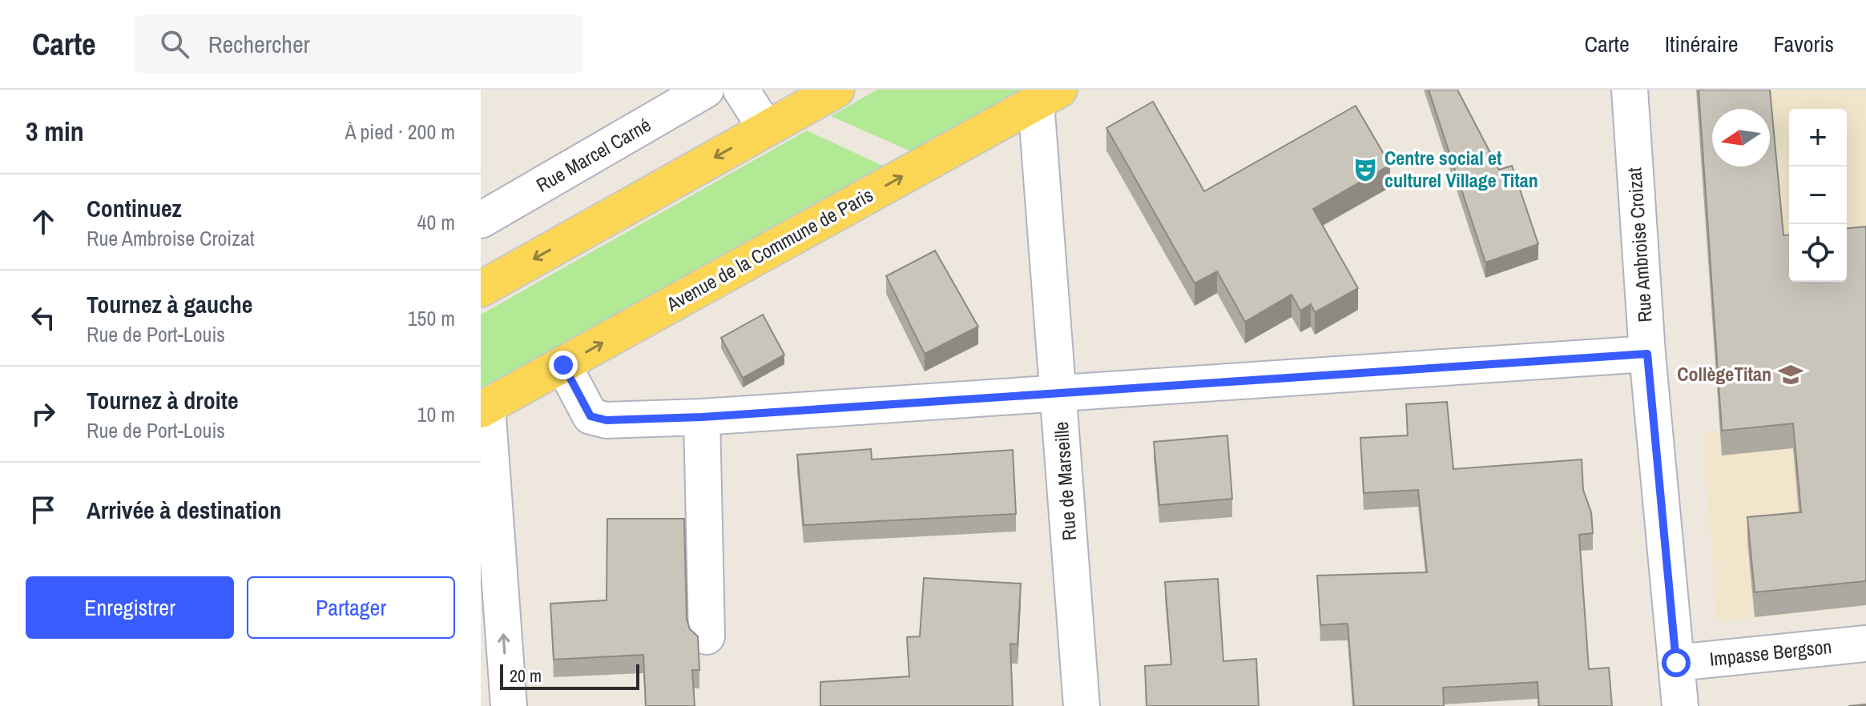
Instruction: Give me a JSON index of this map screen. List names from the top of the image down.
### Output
{
  "streets": {
    "main road": ["Avenue de la Commune de Paris"],
    "street": [
      "Rue Marcel Carné",
      "Rue Ambroise Croizat",
      "Rue de Marseille",
      "Impasse Bergson"
    ]
  },
  "crossings": [
    ["Rue Ambroise Croizat", "Impasse Bergson"],
    ["Avenue de la Commune de Paris", "Rue de Marseille"]
  ],
  "places": {
    "theatre": ["Centre social et culturel Village Titan"],
    "school or university": ["CollègeTitan"]
  },
  "scale_bar": "20 m",
  "north": "left",
  "page": {
    "header": "Carte",
    "search": "Rechercher",
    "nav": ["Carte", "Itinéraire", "Favoris"],
    "heading": ["3 min", "À pied · 200 m"],
    "map_buttons": ["+", "−"],
    "list": [
      ["Continuez", "Rue Ambroise Croizat", "40 m"],
      ["Tournez à gauche", "Rue de Port-Louis", "150 m"],
      ["Tournez à droite", "Rue de Port-Louis", "10 m"],
      "Arrivée à destination"
    ],
    "buttons": ["Enregistrer", "Partager"],
    "scale": "20 m"
  }
}
